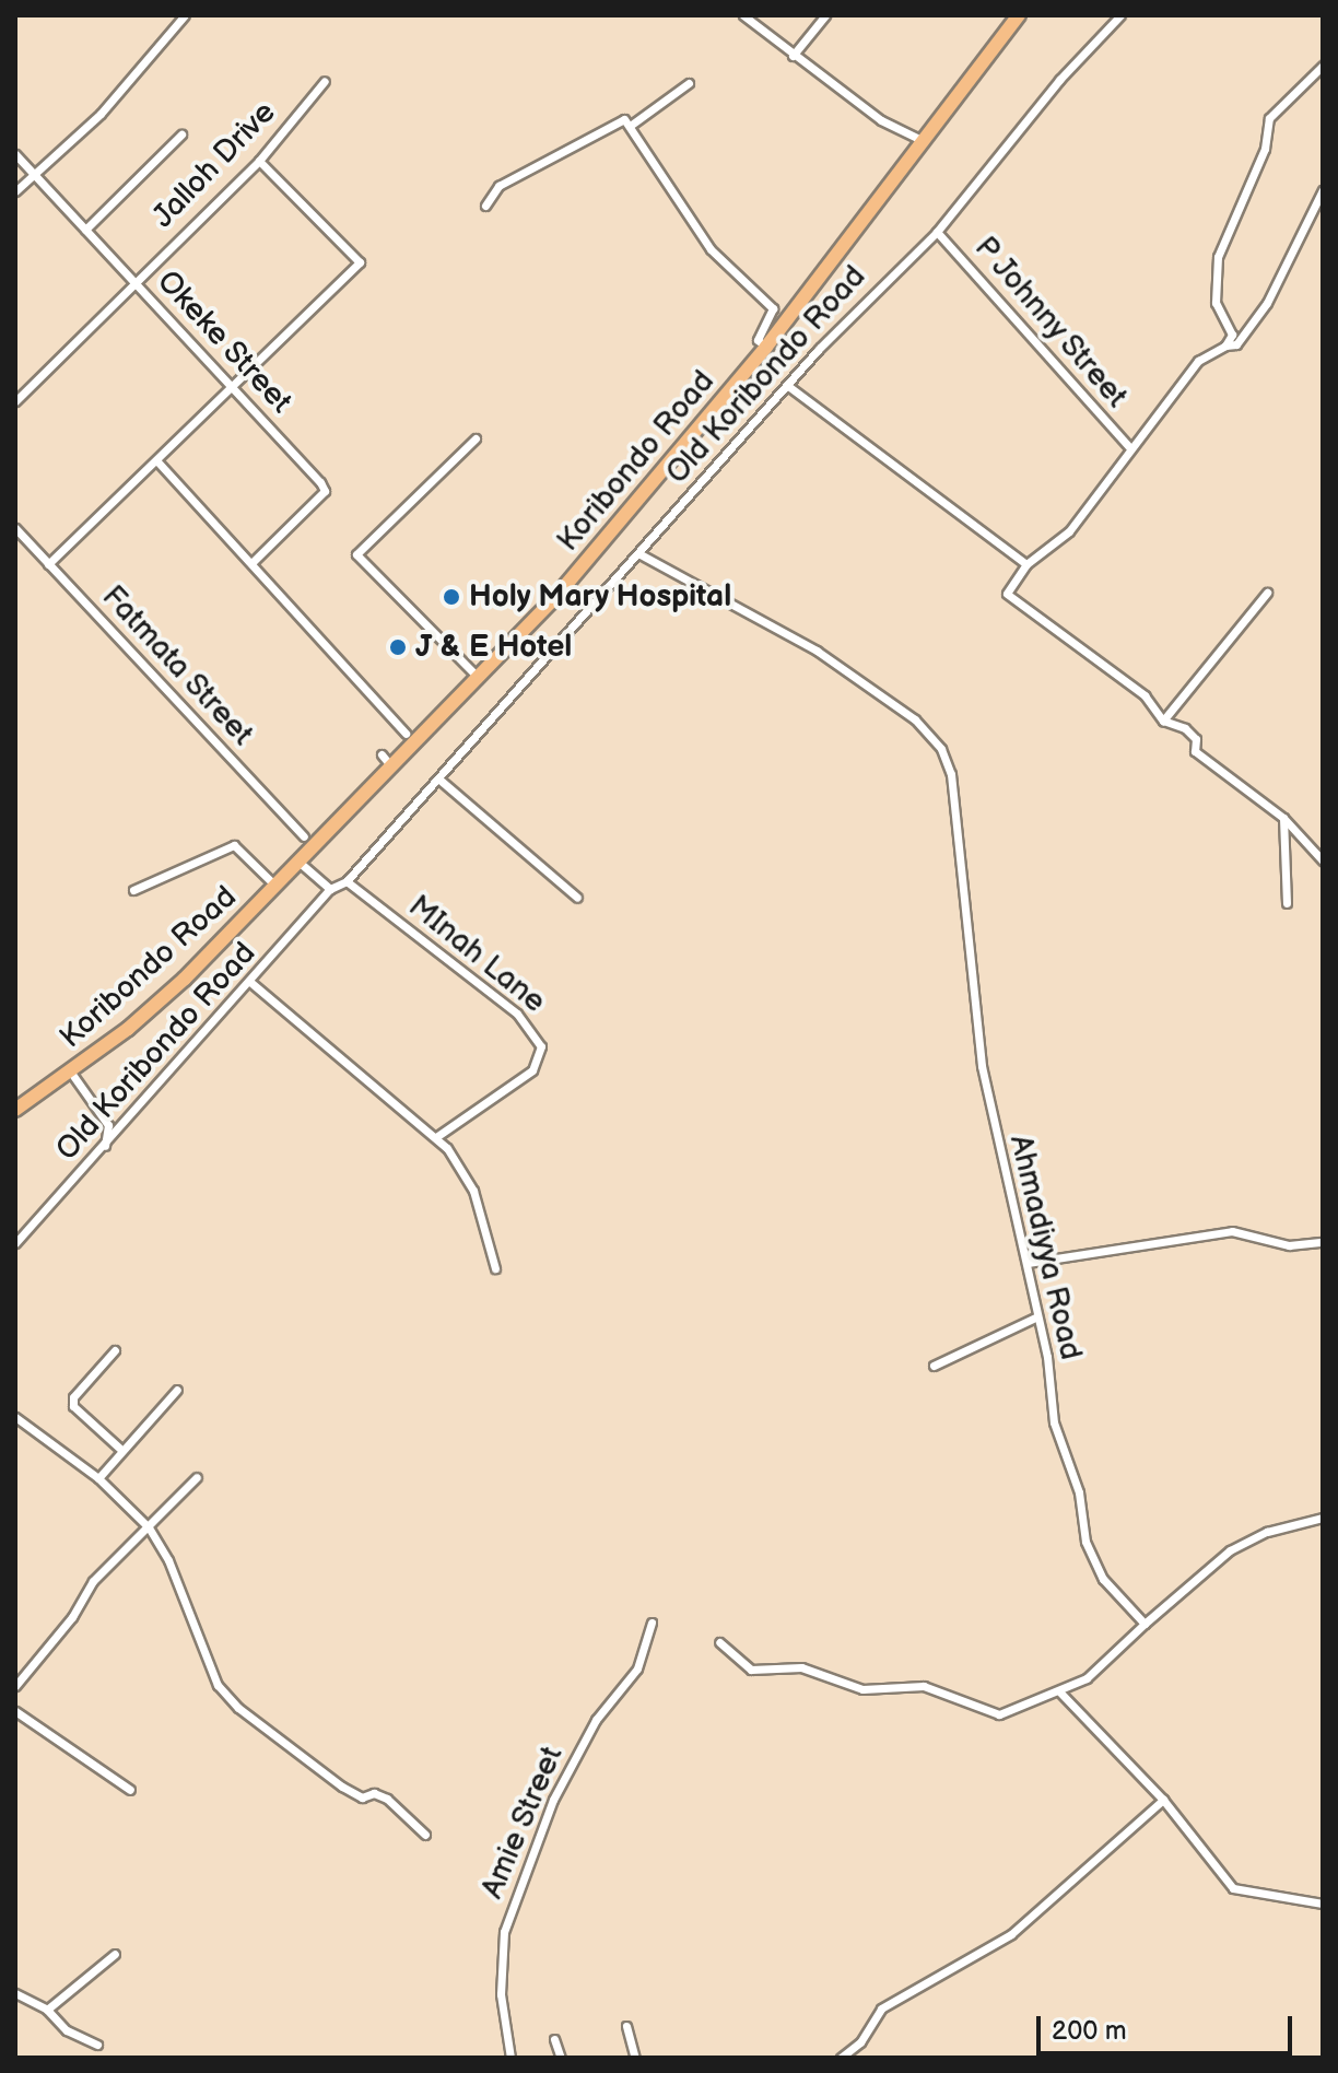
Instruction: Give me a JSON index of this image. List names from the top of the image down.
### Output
{
  "streets": {
    "highway": ["Koribondo Road"],
    "street": [
      "Jalloh Drive",
      "P Johnny Street",
      "Okeke Street",
      "Old Koribondo Road",
      "Fatmata Street",
      "MInah Lane",
      "Ahmadiyya Road",
      "Amie Street"
    ]
  },
  "crossings": [
    ["Jalloh Drive", "Okeke Street"],
    ["P Johnny Street", "Old Koribondo Road"],
    ["Old Koribondo Road", "MInah Lane"],
    ["Old Koribondo Road", "Ahmadiyya Road"]
  ],
  "places": ["Holy Mary Hospital", "J & E Hotel"],
  "scale_bar": "200 m"
}
